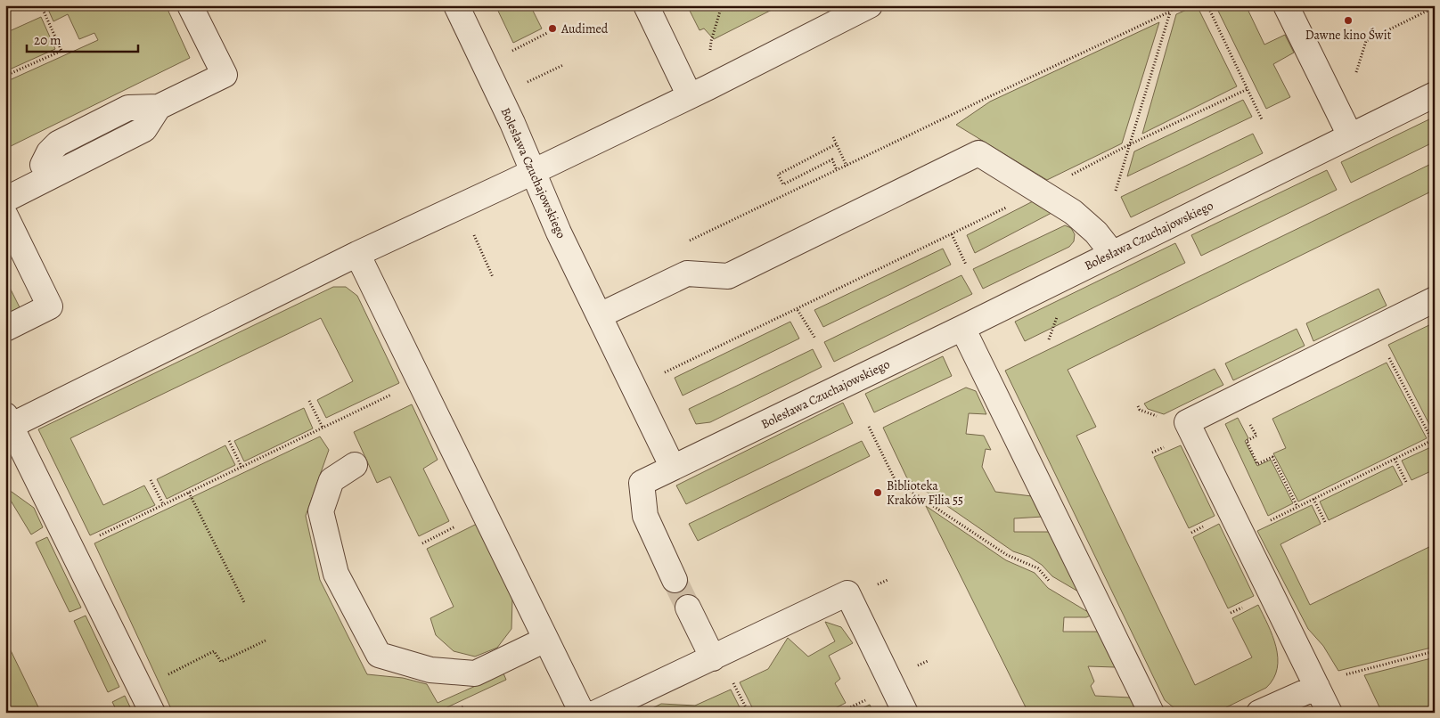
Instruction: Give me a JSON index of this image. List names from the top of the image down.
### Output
{
  "streets": {
    "street": ["Bolesława Czuchajowskiego"]
  },
  "places": ["Dawne kino Świt", "Audimed", "Biblioteka Kraków Filia 55"],
  "scale_bar": "20 m"
}
